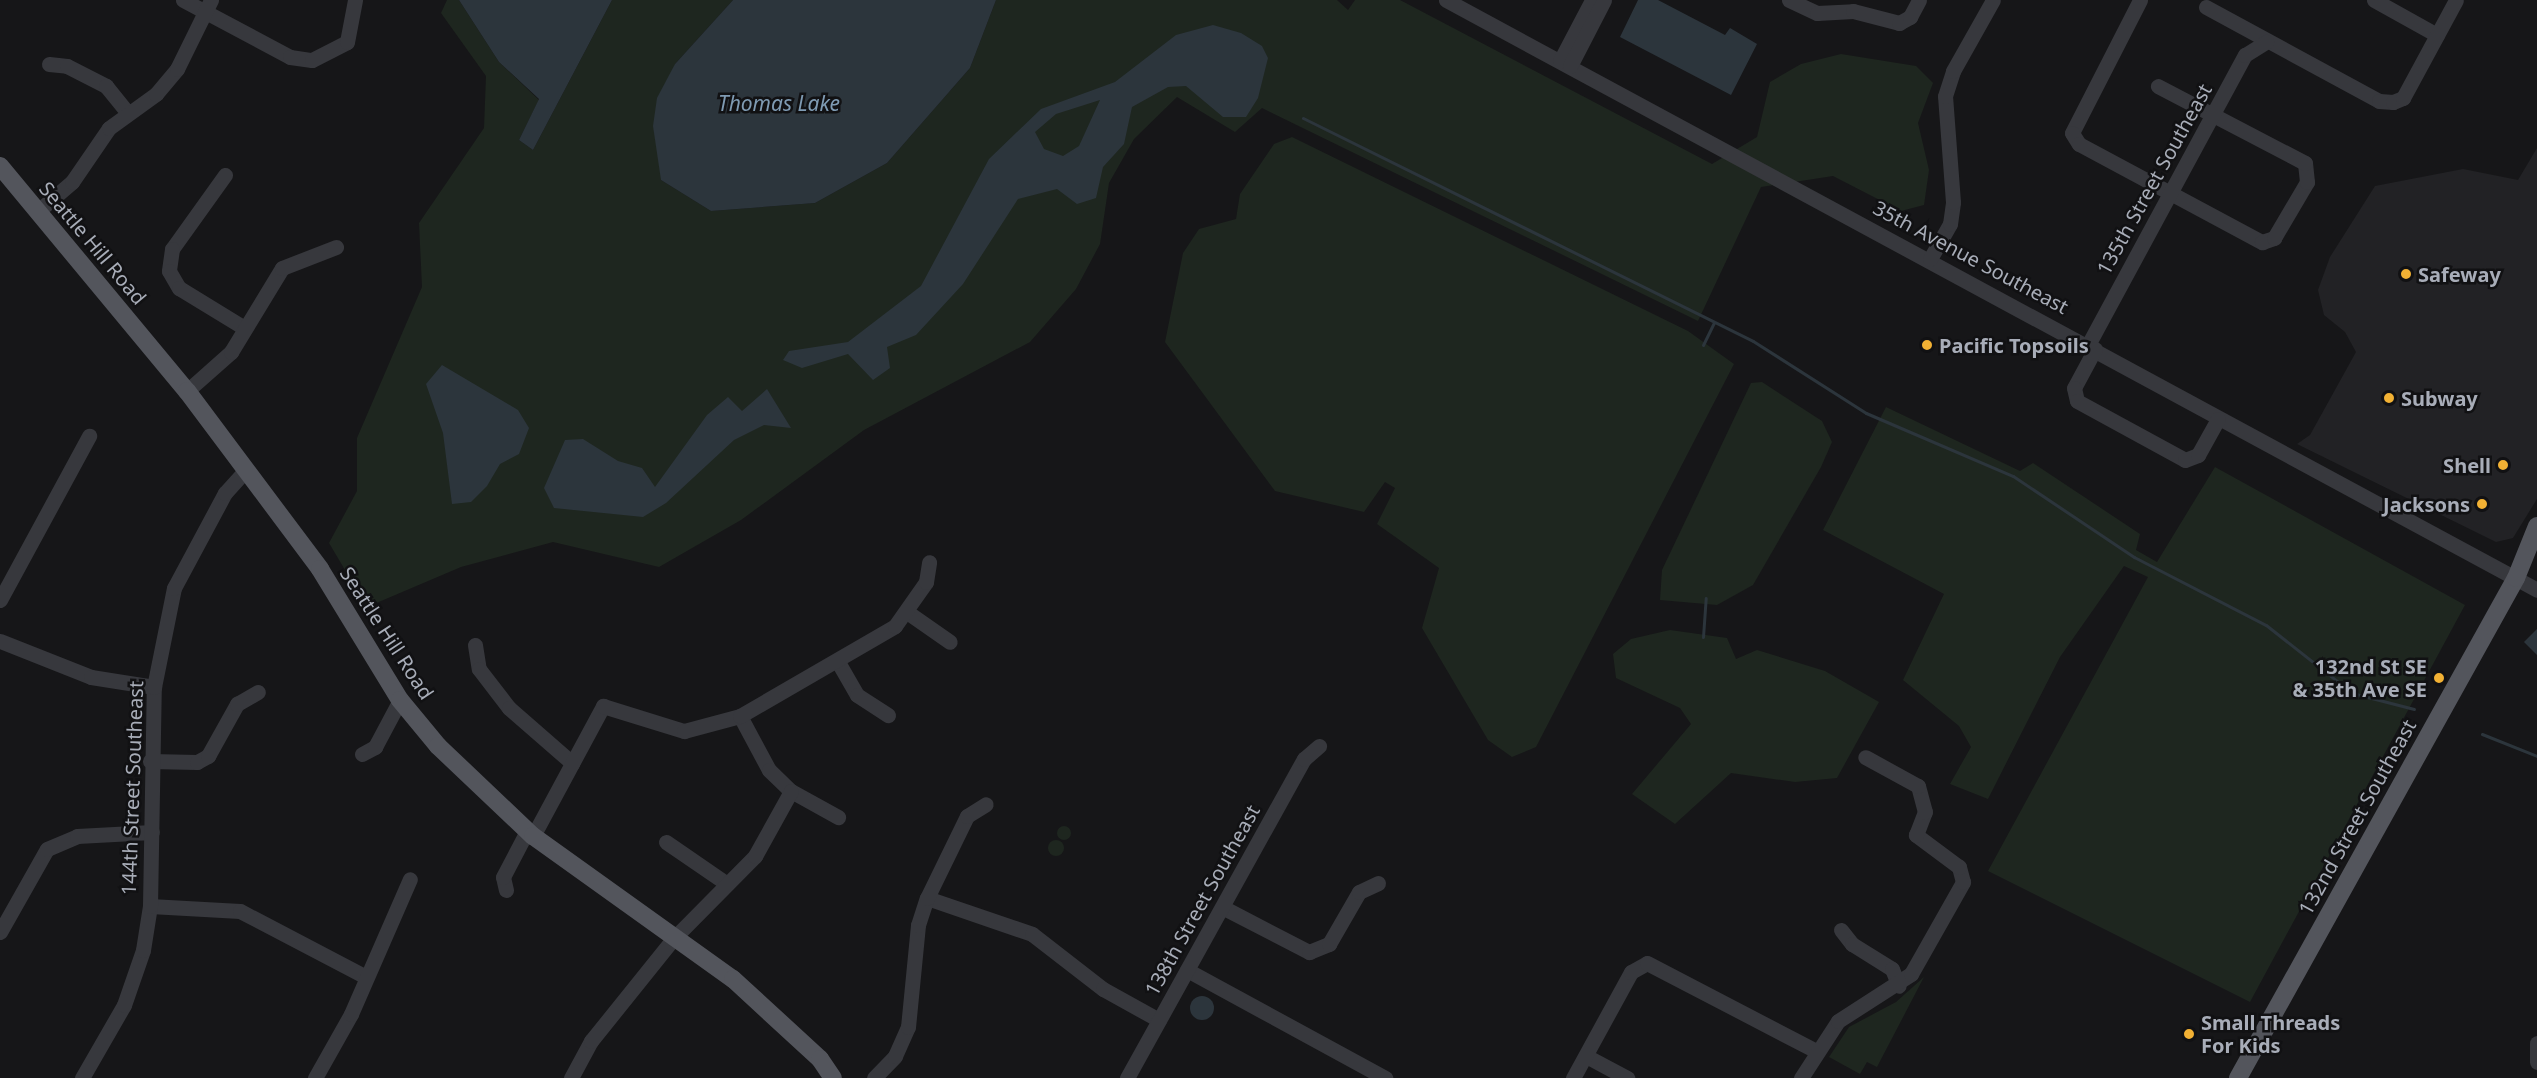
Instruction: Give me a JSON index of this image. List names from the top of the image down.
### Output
{
  "streets": {
    "main road": ["Seattle Hill Road", "132nd Street Southeast"],
    "street": [
      "135th Street Southeast",
      "35th Avenue Southeast",
      "144th Street Southeast",
      "138th Street Southeast"
    ]
  },
  "crossings": [
    ["135th Street Southeast", "35th Avenue Southeast"],
    ["Seattle Hill Road", "144th Street Southeast"],
    ["35th Avenue Southeast", "132nd Street Southeast"]
  ],
  "water": ["Thomas Lake"],
  "places": [
    "Safeway",
    "Pacific Topsoils",
    "Subway",
    "Shell",
    "Jacksons",
    "132nd St SE & 35th Ave SE",
    "Small Threads For Kids"
  ]
}
